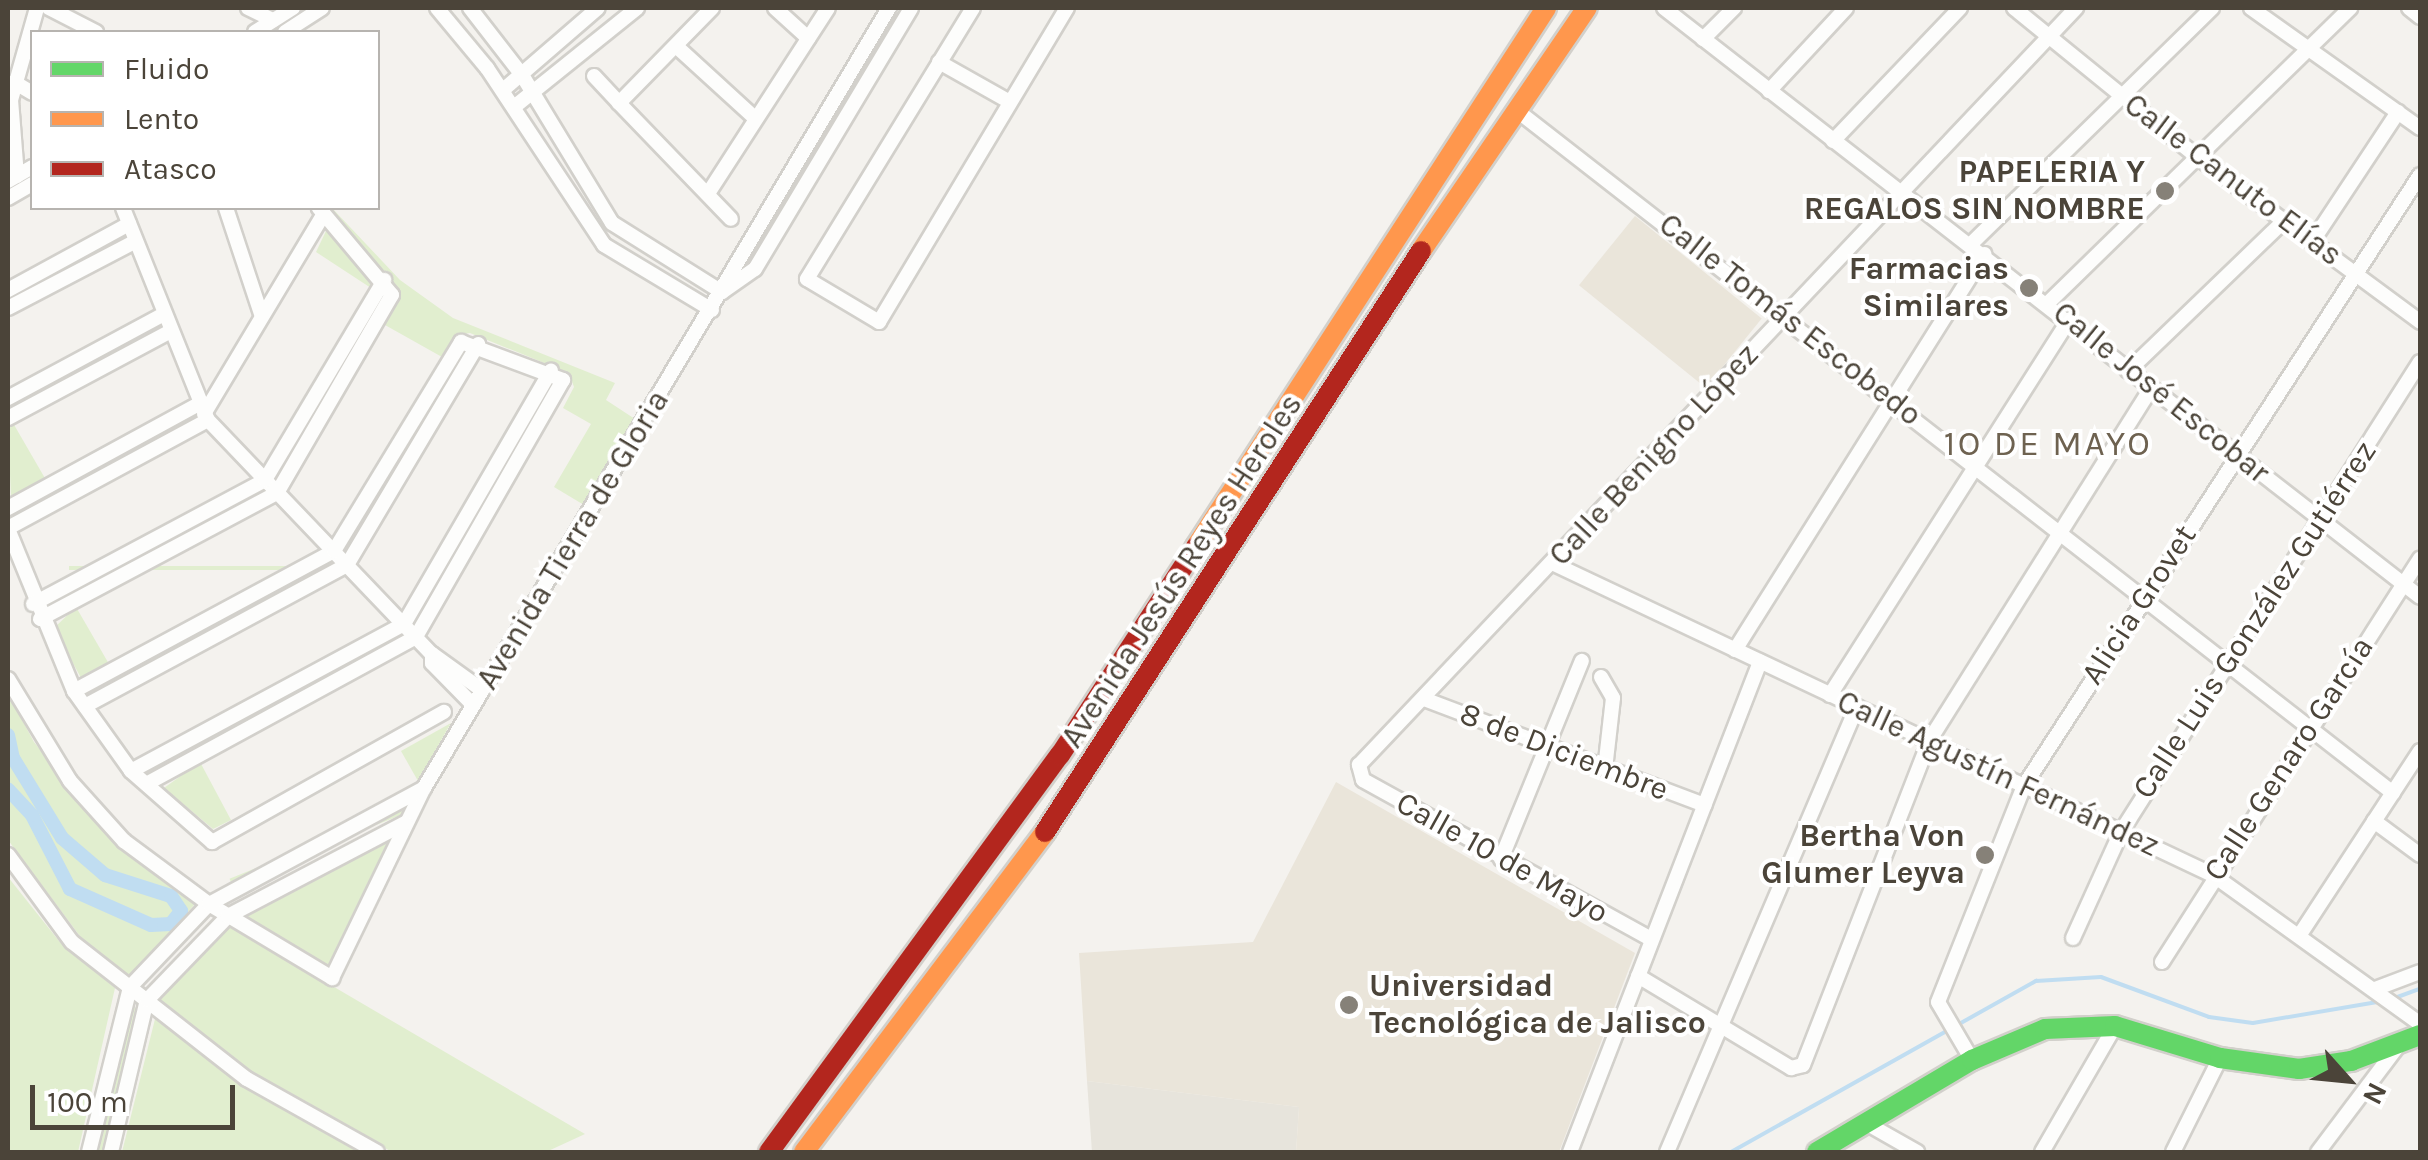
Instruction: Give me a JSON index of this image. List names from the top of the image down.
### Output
{
  "streets": {
    "street": [
      "Calle Canuto Elías",
      "Calle Tomás Escobedo",
      "Calle José Escobar",
      "Calle Benigno López",
      "Avenida Tierra de Gloria",
      "Avenida Jesús Reyes Heroles",
      "Alicia Grovet",
      "Calle Luis González Gutiérrez",
      "8 de Diciembre",
      "Calle Genaro García",
      "Calle Agustín Fernández",
      "Calle 10 de Mayo"
    ]
  },
  "crossings": [
    ["Calle Canuto Elías", "Calle Benigno López"],
    ["Calle Canuto Elías", "Alicia Grovet"],
    ["Calle Tomás Escobedo", "Calle Benigno López"],
    ["Calle Tomás Escobedo", "Avenida Jesús Reyes Heroles"],
    ["Calle Tomás Escobedo", "Alicia Grovet"],
    ["Calle Tomás Escobedo", "Calle Luis González Gutiérrez"],
    ["Calle Tomás Escobedo", "Calle Genaro García"],
    ["Calle José Escobar", "Calle Benigno López"],
    ["Calle José Escobar", "Alicia Grovet"],
    ["Calle José Escobar", "Calle Luis González Gutiérrez"],
    ["Calle José Escobar", "Calle Genaro García"],
    ["Calle Benigno López", "8 de Diciembre"],
    ["Calle Benigno López", "Calle Agustín Fernández"],
    ["Calle Benigno López", "Calle 10 de Mayo"],
    ["Alicia Grovet", "Calle Agustín Fernández"],
    ["Calle Luis González Gutiérrez", "Calle Agustín Fernández"],
    ["Calle Genaro García", "Calle Agustín Fernández"]
  ],
  "districts": ["1O DE MAYO"],
  "places": [
    "PAPELERIA Y REGALOS SIN NOMBRE",
    "Farmacias Similares",
    "Bertha Von Glumer Leyva",
    "Universidad Tecnológica de Jalisco"
  ],
  "legend": ["Fluido", "Lento", "Atasco"],
  "scale_bar": "100 m",
  "north": "bottom right"
}
